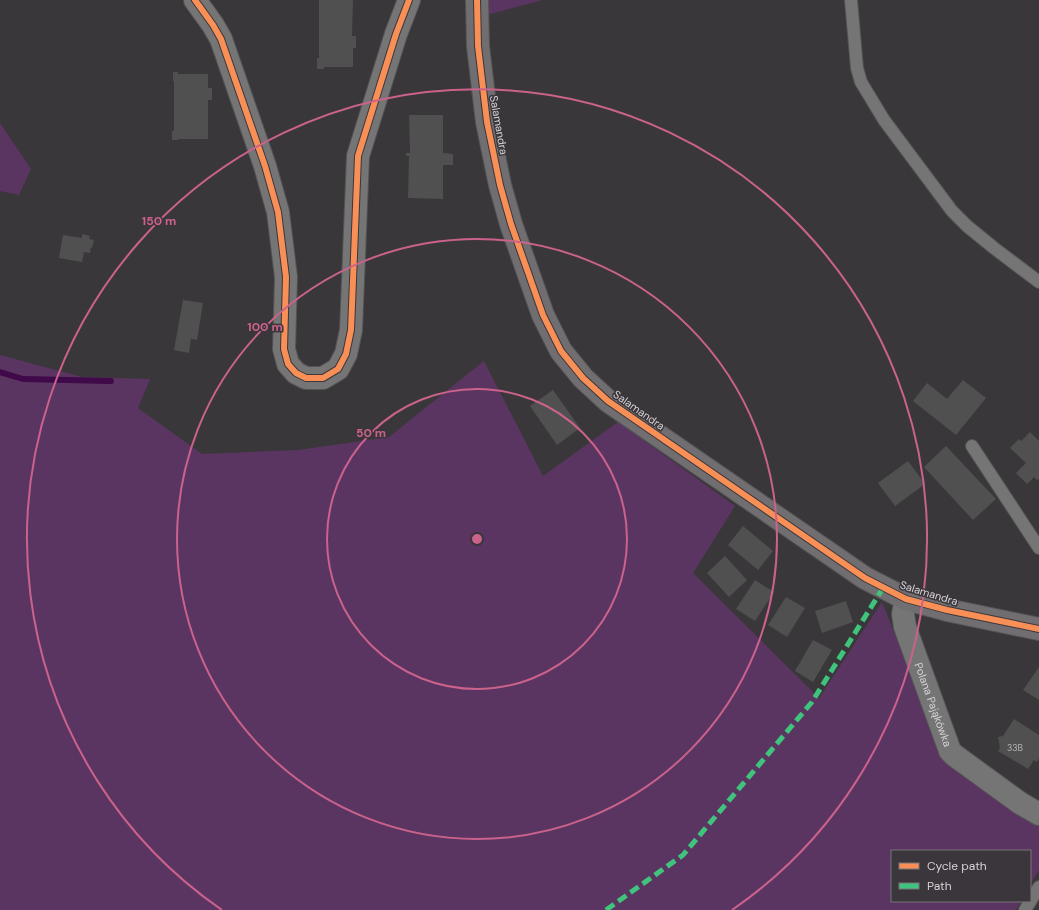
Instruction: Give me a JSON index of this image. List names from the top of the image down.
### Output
{
  "streets": {
    "street": ["Salamandra", "Polana Pająkówka"]
  },
  "crossings": [
    ["Salamandra", "Polana Pająkówka"]
  ],
  "house_numbers": ["33B"],
  "legend": ["Cycle path", "Path"],
  "rings": ["150 m", "100 m", "50 m"]
}
